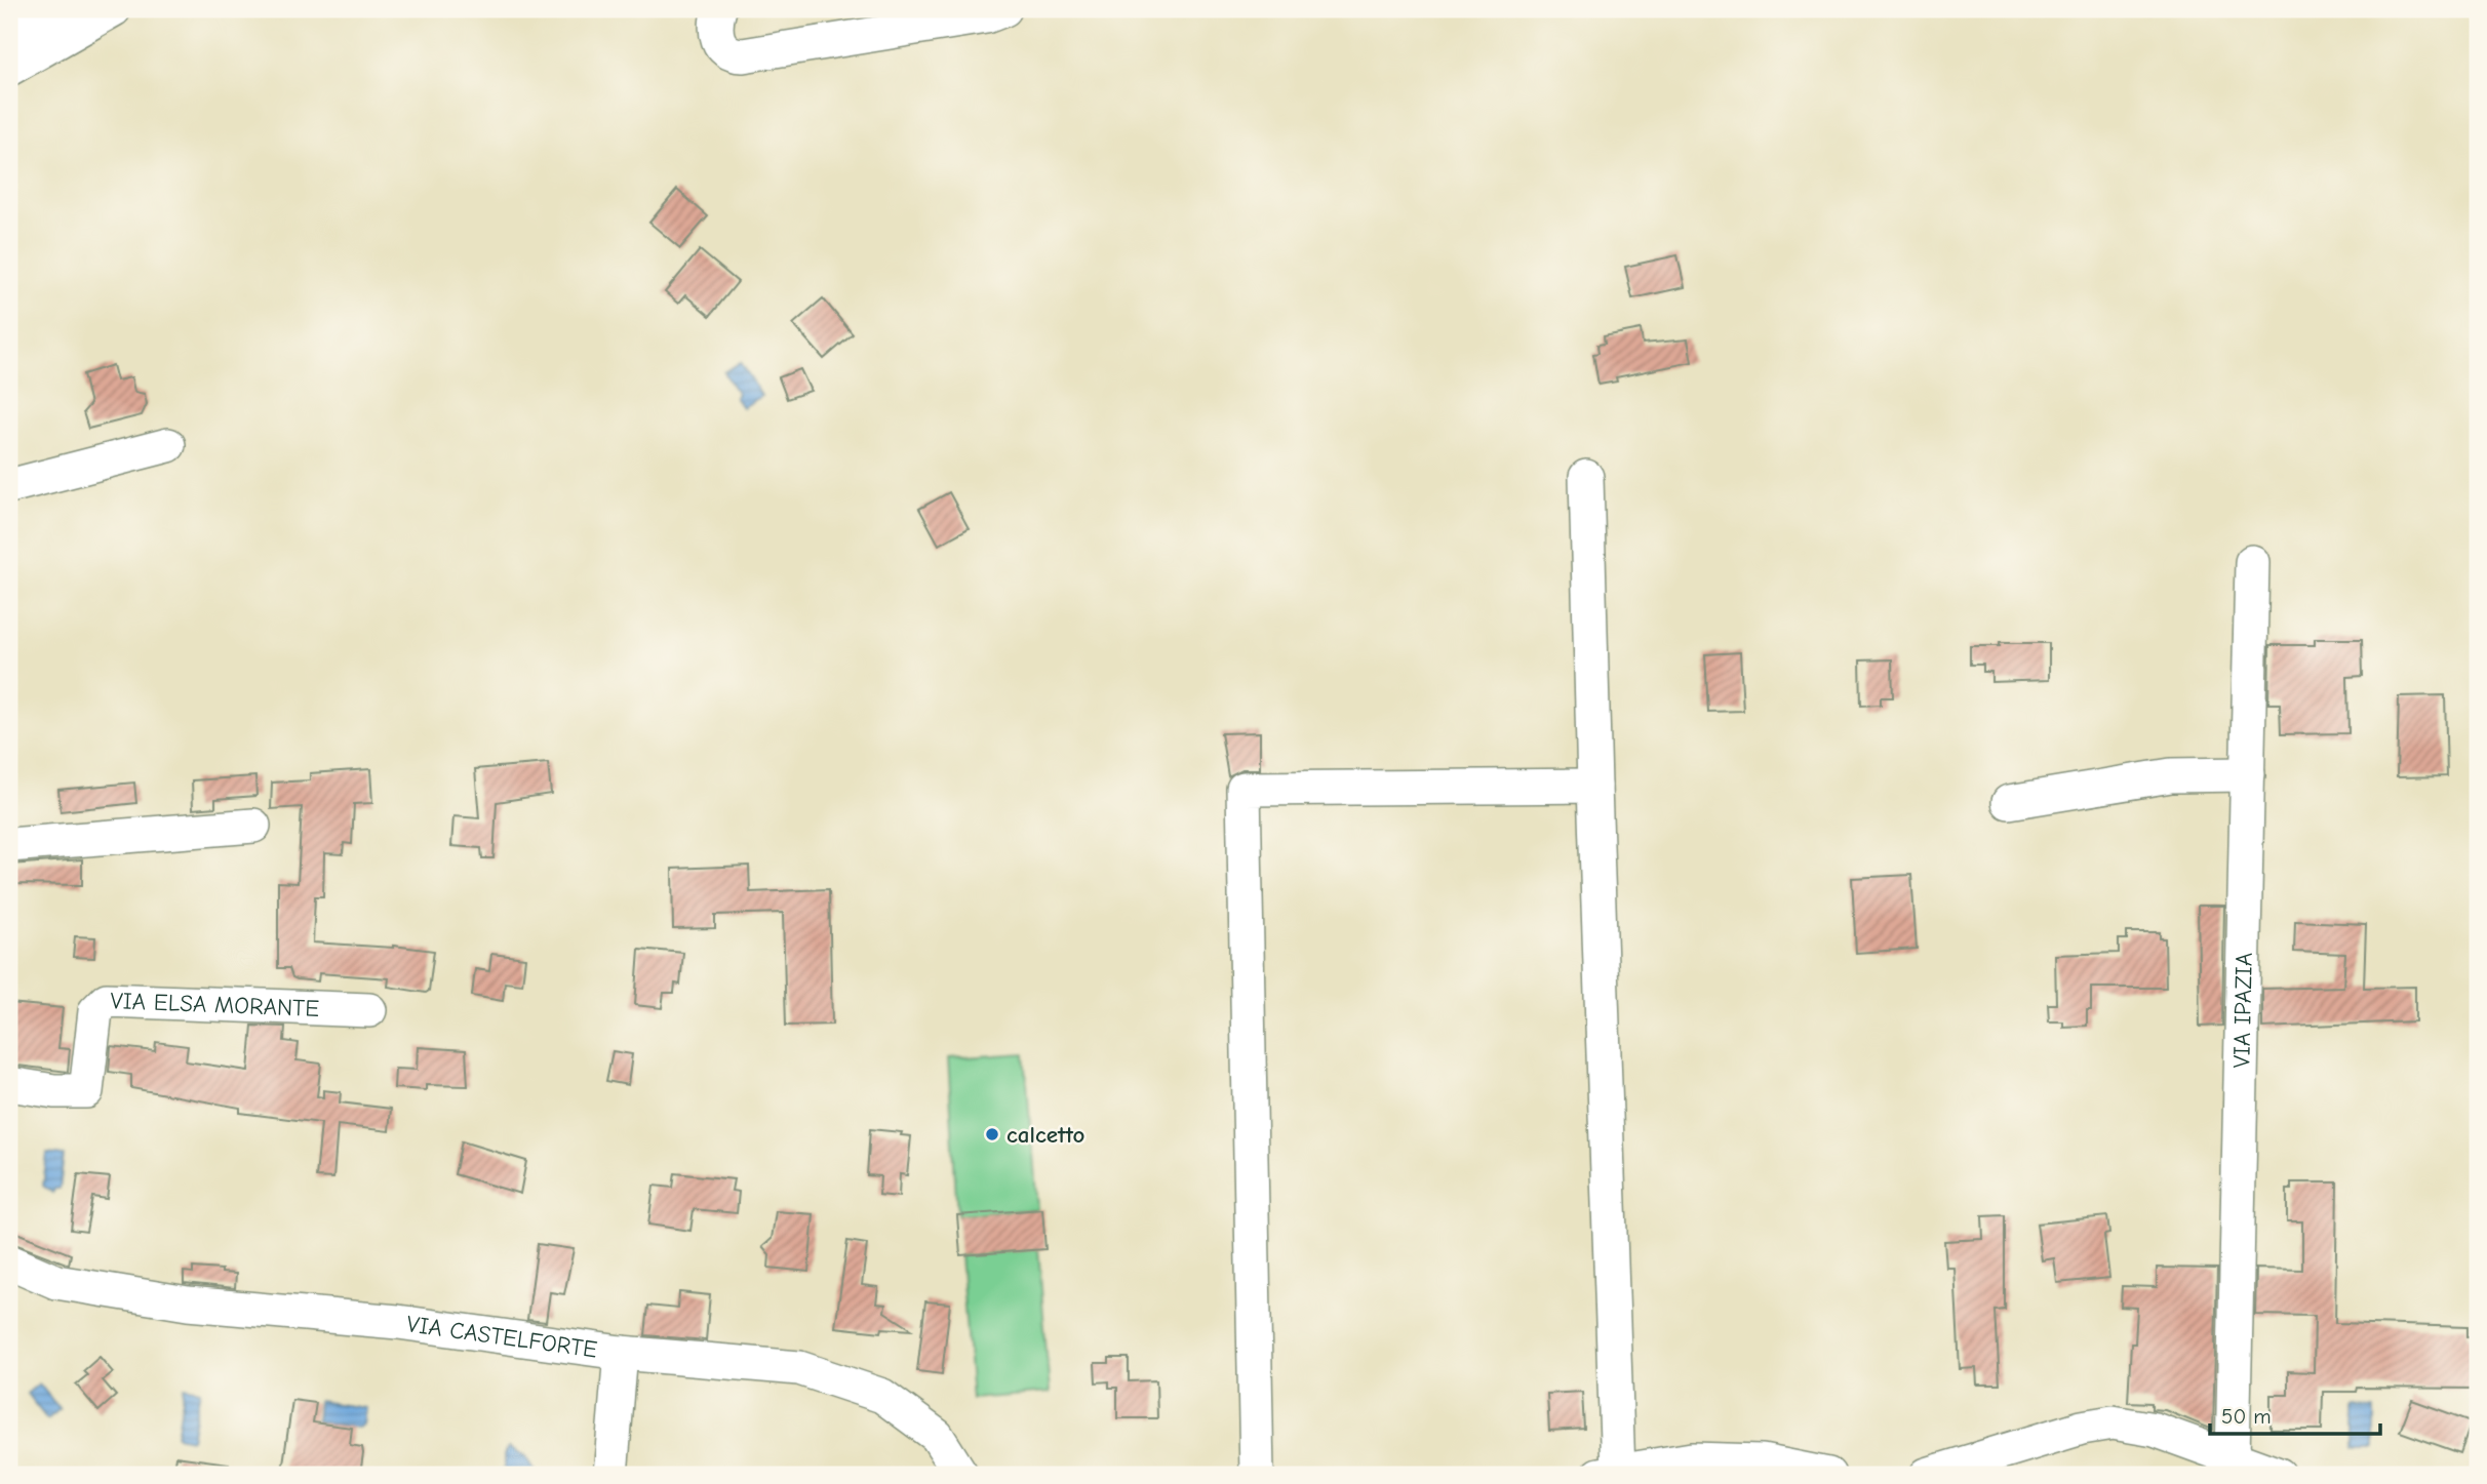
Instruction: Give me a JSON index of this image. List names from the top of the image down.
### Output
{
  "streets": {
    "street": ["VIA ELSA MORANTE", "VIA IPAZIA", "VIA CASTELFORTE"]
  },
  "places": ["calcetto"],
  "scale_bar": "50 m"
}
